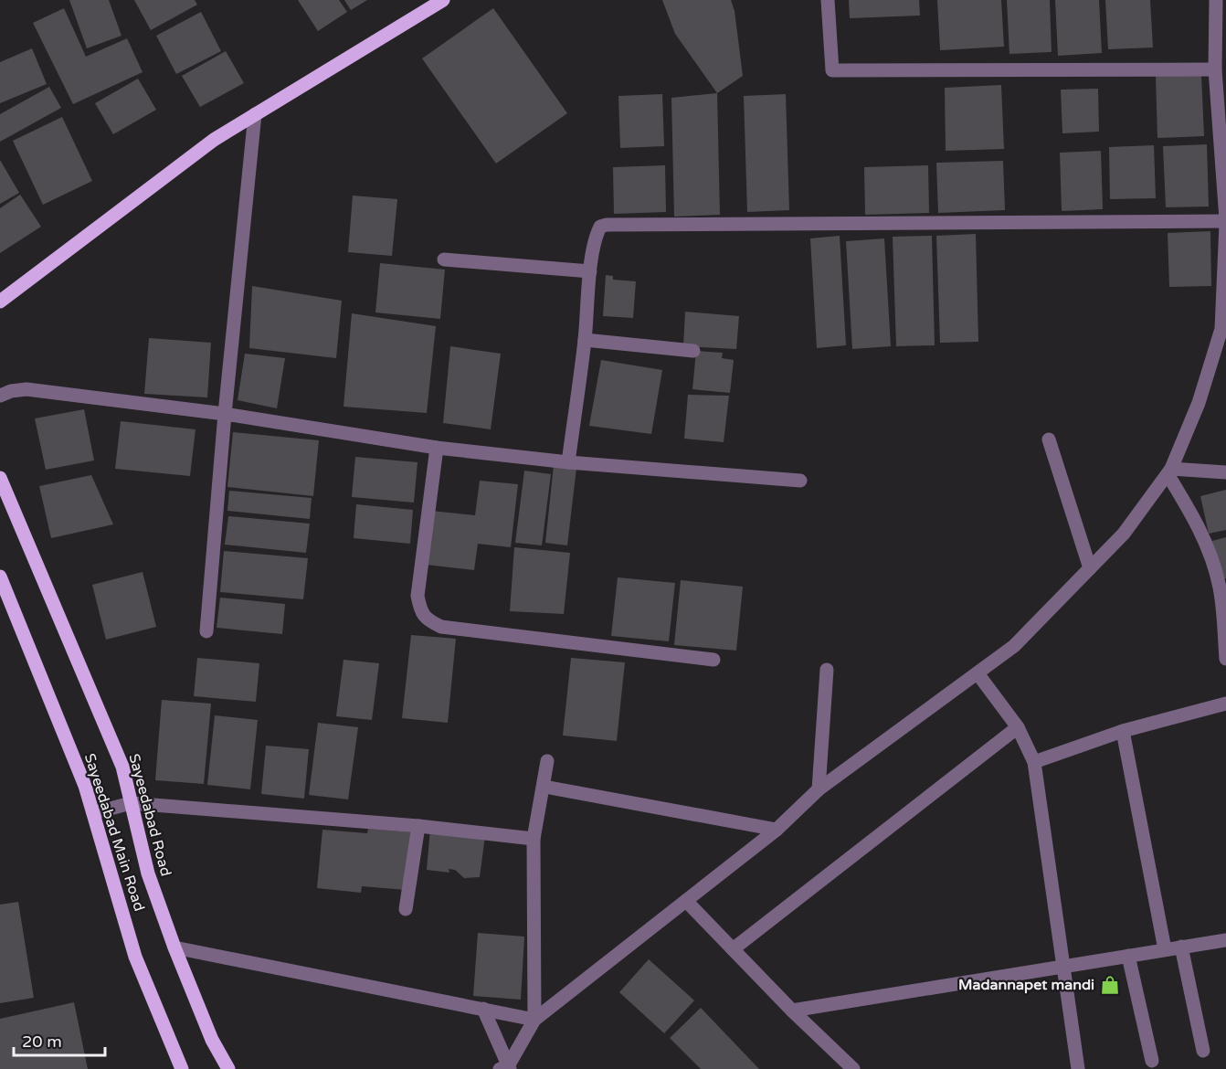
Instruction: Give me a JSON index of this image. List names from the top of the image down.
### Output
{
  "streets": {
    "main road": ["Sayeedabad Road", "Sayeedabad Main Road"]
  },
  "places": {
    "shop": ["Madannapet mandi"]
  },
  "scale_bar": "20 m"
}
